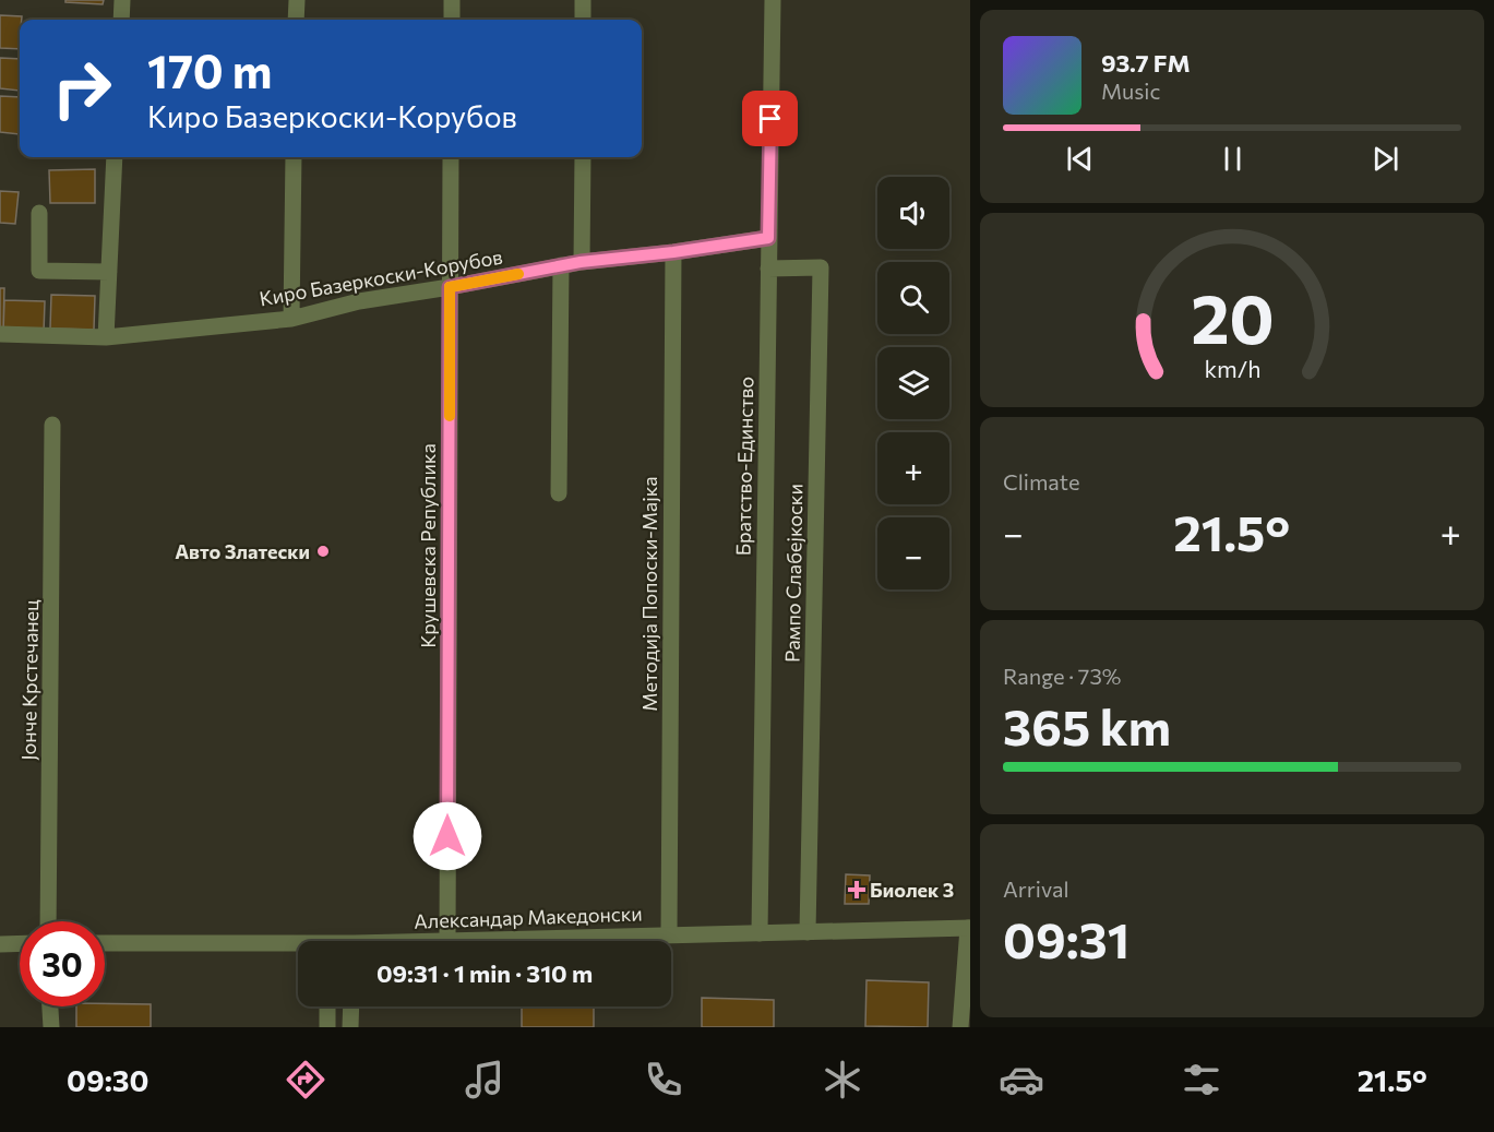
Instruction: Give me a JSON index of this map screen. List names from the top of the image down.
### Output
{
  "streets": {
    "street": [
      "Киро Базеркоски-Корубов",
      "Братство-Единство",
      "Крушевска Република",
      "Рампо Слабејкоски",
      "Методија Попоски-Мајка",
      "Јонче Крстечанец",
      "Александар Македонски"
    ]
  },
  "crossings": [
    ["Киро Базеркоски-Корубов", "Братство-Единство"],
    ["Киро Базеркоски-Корубов", "Крушевска Република"],
    ["Киро Базеркоски-Корубов", "Методија Попоски-Мајка"],
    ["Братство-Единство", "Рампо Слабејкоски"],
    ["Братство-Единство", "Александар Македонски"],
    ["Крушевска Република", "Александар Македонски"],
    ["Рампо Слабејкоски", "Александар Македонски"],
    ["Методија Попоски-Мајка", "Александар Македонски"]
  ],
  "places": {
    "other": ["Авто Златески"],
    "health": ["Биолек 3"]
  },
  "page": {
    "turn": ["170 m", "Киро Базеркоски-Корубов"],
    "song": ["93.7 FM", "Music"],
    "map_buttons": ["+", "−"],
    "tile": [
      "Climate",
      ["Range · 73%", "365 km"],
      ["Arrival", "09:31"]
    ],
    "heat": ["−", "21.5°", "+"],
    "limit": "30",
    "trip": "09:31 · 1 min · 310 m",
    "tabs": ["09:30", "21.5°"],
    "gauge": ["20", "km/h"]
  }
}
